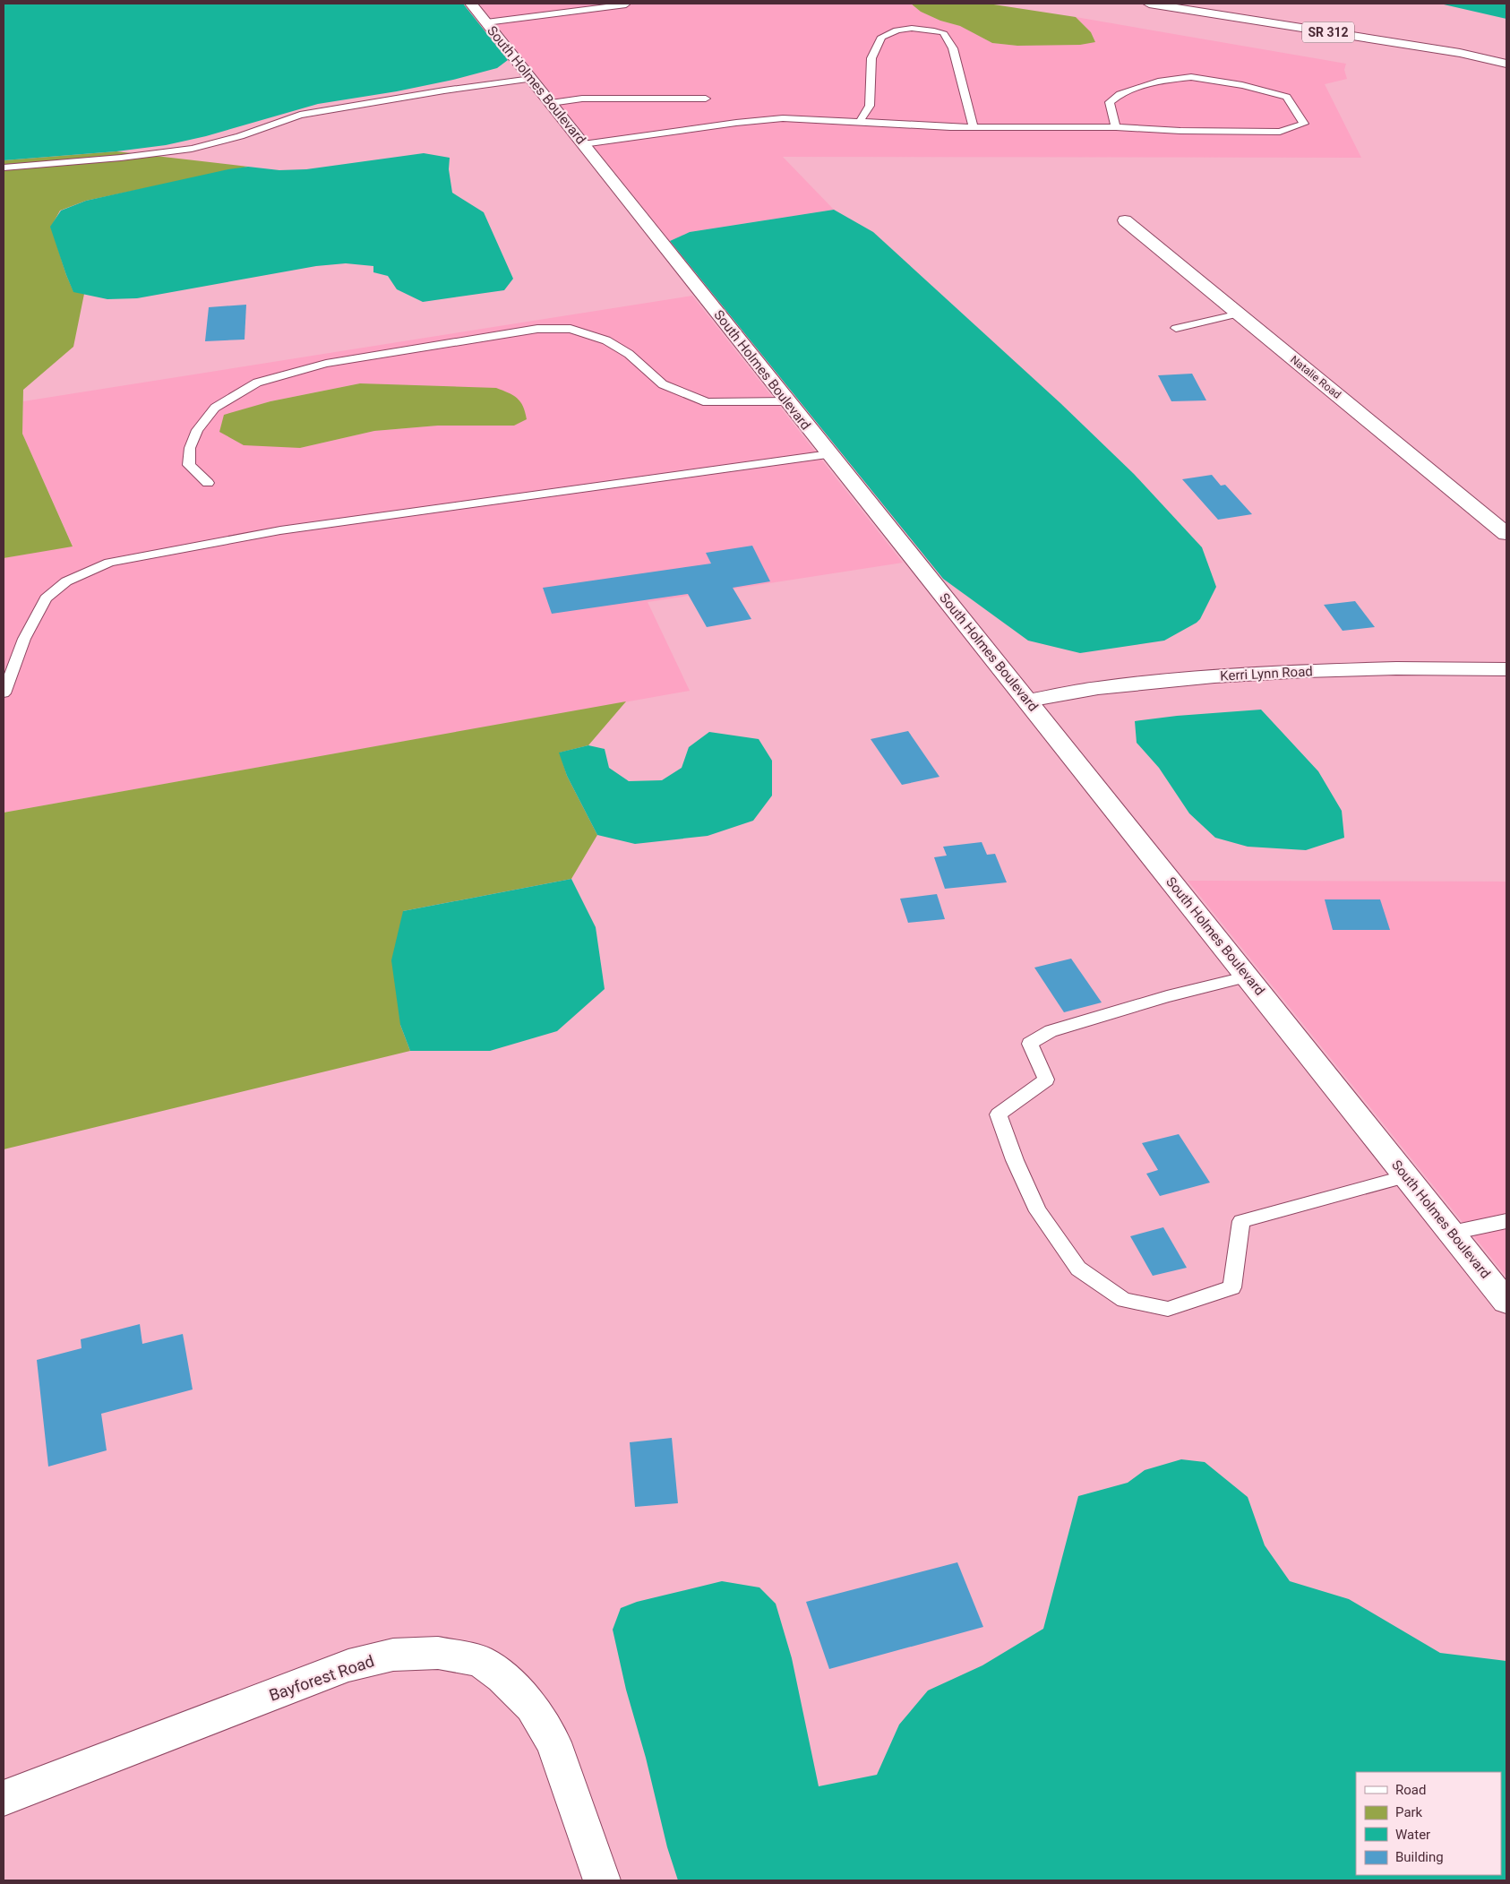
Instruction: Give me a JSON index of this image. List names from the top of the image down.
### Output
{
  "streets": {
    "main road": [
      "SR 312",
      "South Holmes Boulevard",
      "Natalie Road",
      "Kerri Lynn Road",
      "Bayforest Road"
    ]
  },
  "crossings": [
    ["South Holmes Boulevard", "Kerri Lynn Road"]
  ],
  "legend": [
    "Road",
    "Park",
    "Water",
    "Building"
  ]
}
